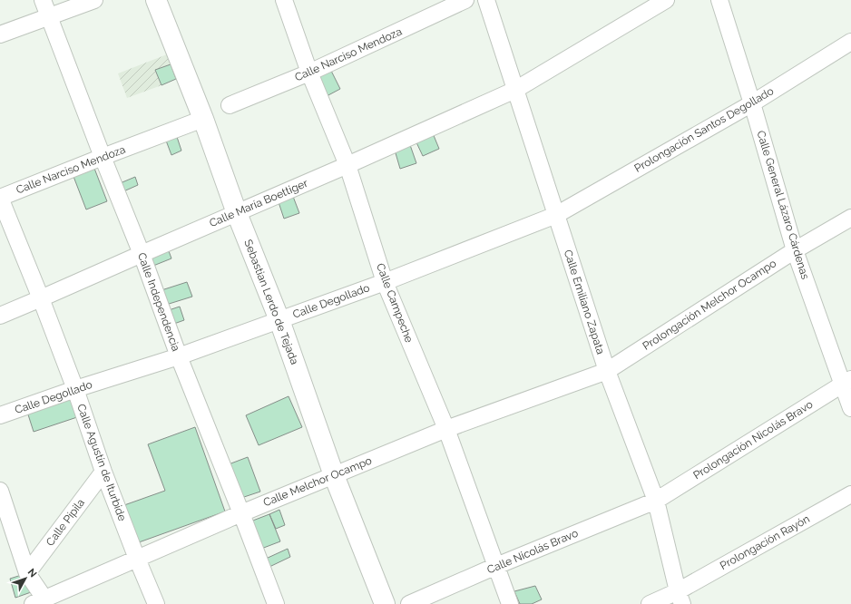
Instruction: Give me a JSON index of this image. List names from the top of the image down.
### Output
{
  "streets": {
    "main road": ["Sebastian Lerdo de Tejada"],
    "street": [
      "Calle Narciso Mendoza",
      "Prolongación Santos Degollado",
      "Calle María Boettiger",
      "Calle General Lázaro Cárdenas",
      "Calle Degollado",
      "Calle Independencia",
      "Calle Emiliano Zapata",
      "Calle Campeche",
      "Prolongación Melchor Ocampo",
      "Prolongación Nicolás Bravo",
      "Calle Agustín de Iturbide",
      "Calle Melchor Ocampo",
      "Calle Pípila",
      "Prolongación Rayón",
      "Calle Nicolás Bravo"
    ]
  },
  "crossings": [
    ["Calle Narciso Mendoza", "Calle Independencia"],
    ["Calle Narciso Mendoza", "Sebastian Lerdo de Tejada"],
    ["Calle Narciso Mendoza", "Calle Campeche"],
    ["Calle Narciso Mendoza", "Calle Agustín de Iturbide"],
    ["Prolongación Santos Degollado", "Calle General Lázaro Cárdenas"],
    ["Prolongación Santos Degollado", "Calle Degollado"],
    ["Prolongación Santos Degollado", "Calle Emiliano Zapata"],
    ["Calle María Boettiger", "Calle Independencia"],
    ["Calle María Boettiger", "Sebastian Lerdo de Tejada"],
    ["Calle María Boettiger", "Calle Emiliano Zapata"],
    ["Calle María Boettiger", "Calle Campeche"],
    ["Calle María Boettiger", "Calle Agustín de Iturbide"],
    ["Calle General Lázaro Cárdenas", "Prolongación Melchor Ocampo"],
    ["Calle General Lázaro Cárdenas", "Prolongación Nicolás Bravo"],
    ["Calle Degollado", "Calle Independencia"],
    ["Calle Degollado", "Sebastian Lerdo de Tejada"],
    ["Calle Degollado", "Calle Emiliano Zapata"],
    ["Calle Degollado", "Calle Campeche"],
    ["Calle Degollado", "Calle Agustín de Iturbide"],
    ["Calle Independencia", "Calle Melchor Ocampo"],
    ["Sebastian Lerdo de Tejada", "Calle Melchor Ocampo"],
    ["Calle Emiliano Zapata", "Prolongación Melchor Ocampo"],
    ["Calle Emiliano Zapata", "Prolongación Nicolás Bravo"],
    ["Calle Emiliano Zapata", "Calle Melchor Ocampo"],
    ["Calle Emiliano Zapata", "Prolongación Rayón"],
    ["Calle Emiliano Zapata", "Calle Nicolás Bravo"],
    ["Calle Campeche", "Calle Melchor Ocampo"],
    ["Calle Campeche", "Calle Nicolás Bravo"],
    ["Prolongación Melchor Ocampo", "Calle Melchor Ocampo"],
    ["Prolongación Nicolás Bravo", "Calle Nicolás Bravo"],
    ["Calle Agustín de Iturbide", "Calle Melchor Ocampo"],
    ["Calle Agustín de Iturbide", "Calle Pípila"]
  ],
  "north": "top right"
}
